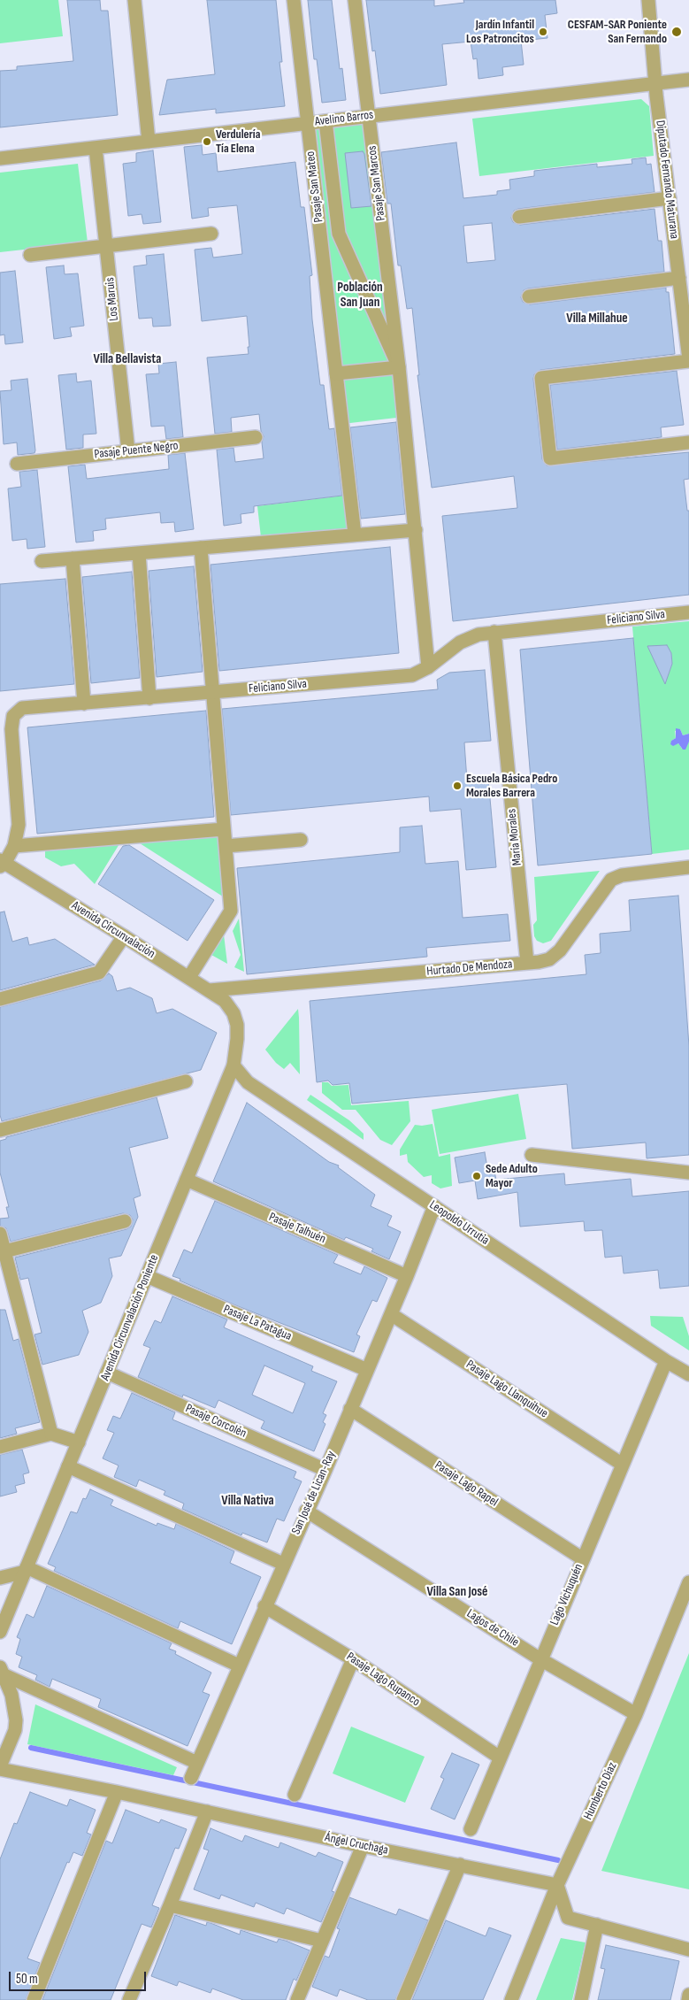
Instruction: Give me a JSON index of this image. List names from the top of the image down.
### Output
{
  "streets": {
    "street": [
      "Avelino Barros",
      "Diputado Fernando Maturana",
      "Pasaje San Marcos",
      "Pasaje San Mateo",
      "Los Maruis",
      "Pasaje Puente Negro",
      "Feliciano Silva",
      "María Morales",
      "Avenida Circunvalación",
      "Hurtado De Mendoza",
      "Leopoldo Urrutia",
      "Pasaje Talhuén",
      "Avenida Circunvalación Poniente",
      "Pasaje La Patagua",
      "Pasaje Lago Llanquihue",
      "Pasaje Corcolén",
      "Pasaje Lago Rapel",
      "San José de Lican-Ray",
      "Lago Vichuquén",
      "Lagos de Chile",
      "Pasaje Lago Rupanco",
      "Humberto Díaz",
      "Ángel Cruchaga"
    ]
  },
  "crossings": [
    ["Avelino Barros", "Diputado Fernando Maturana"],
    ["Avelino Barros", "Pasaje San Marcos"],
    ["Avelino Barros", "Pasaje San Mateo"],
    ["Avelino Barros", "Los Maruis"],
    ["Pasaje San Marcos", "Feliciano Silva"],
    ["Los Maruis", "Pasaje Puente Negro"],
    ["Feliciano Silva", "María Morales"],
    ["Feliciano Silva", "Avenida Circunvalación"],
    ["María Morales", "Hurtado De Mendoza"],
    ["Avenida Circunvalación", "Hurtado De Mendoza"],
    ["Avenida Circunvalación", "Avenida Circunvalación Poniente"],
    ["Leopoldo Urrutia", "Avenida Circunvalación Poniente"],
    ["Leopoldo Urrutia", "San José de Lican-Ray"],
    ["Leopoldo Urrutia", "Lago Vichuquén"],
    ["Pasaje Talhuén", "Avenida Circunvalación Poniente"],
    ["Pasaje Talhuén", "San José de Lican-Ray"],
    ["Avenida Circunvalación Poniente", "Pasaje La Patagua"],
    ["Avenida Circunvalación Poniente", "Pasaje Corcolén"],
    ["Pasaje La Patagua", "San José de Lican-Ray"],
    ["Pasaje Lago Llanquihue", "San José de Lican-Ray"],
    ["Pasaje Lago Llanquihue", "Lago Vichuquén"],
    ["Pasaje Corcolén", "San José de Lican-Ray"],
    ["Pasaje Lago Rapel", "San José de Lican-Ray"],
    ["Pasaje Lago Rapel", "Lago Vichuquén"],
    ["San José de Lican-Ray", "Lagos de Chile"],
    ["San José de Lican-Ray", "Pasaje Lago Rupanco"],
    ["Lago Vichuquén", "Lagos de Chile"],
    ["Lago Vichuquén", "Pasaje Lago Rupanco"],
    ["Lagos de Chile", "Humberto Díaz"],
    ["Humberto Díaz", "Ángel Cruchaga"]
  ],
  "districts": [
    "Población San Juan",
    "Villa Millahue",
    "Villa Bellavista",
    "Villa Nativa",
    "Villa San José"
  ],
  "places": [
    "Jardín Infantil Los Patroncitos",
    "CESFAM-SAR Poniente San Fernando",
    "Verdulería Tía Elena",
    "Escuela Básica Pedro Morales Barrera",
    "Sede Adulto Mayor"
  ],
  "scale_bar": "50 m"
}
